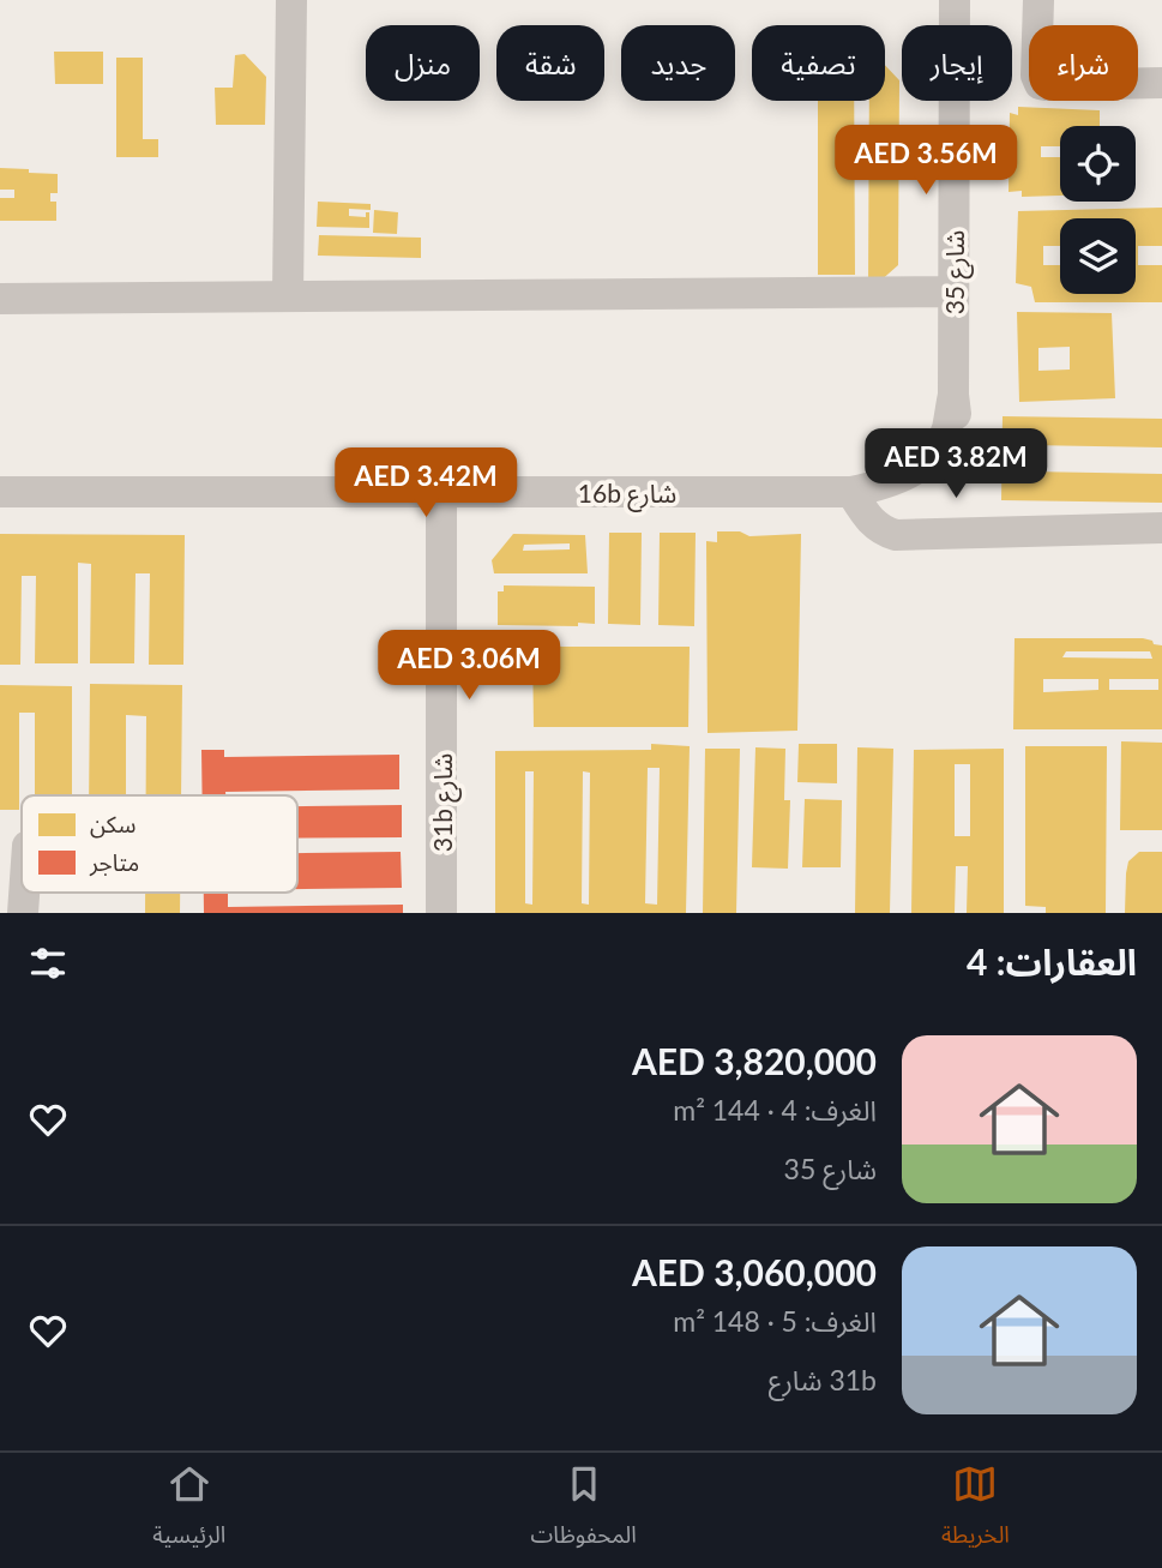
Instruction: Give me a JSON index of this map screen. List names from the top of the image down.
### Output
{
  "streets": {
    "street": ["شارع 35", "16b شارع", "31b شارع"]
  },
  "crossings": [
    ["شارع 35", "16b شارع"],
    ["16b شارع", "31b شارع"]
  ],
  "legend": ["سكن", "متاجر"],
  "page": {
    "chip": [
      "شراء",
      "إيجار",
      "تصفية",
      "جديد",
      "شقة",
      "منزل"
    ],
    "price": [
      "AED 3.56M",
      "AED 3.82M",
      "AED 3.42M",
      "AED 3.06M"
    ],
    "heading": "العقارات: 4",
    "list": [
      {
        "name": "AED 3,820,000",
        "note": "الغرف: 4 · 144 m² · شارع 35"
      },
      {
        "name": "AED 3,060,000",
        "note": "الغرف: 5 · 148 m² · 31b شارع"
      }
    ],
    "tabs": ["الخريطة", "المحفوظات", "الرئيسية"]
  }
}
